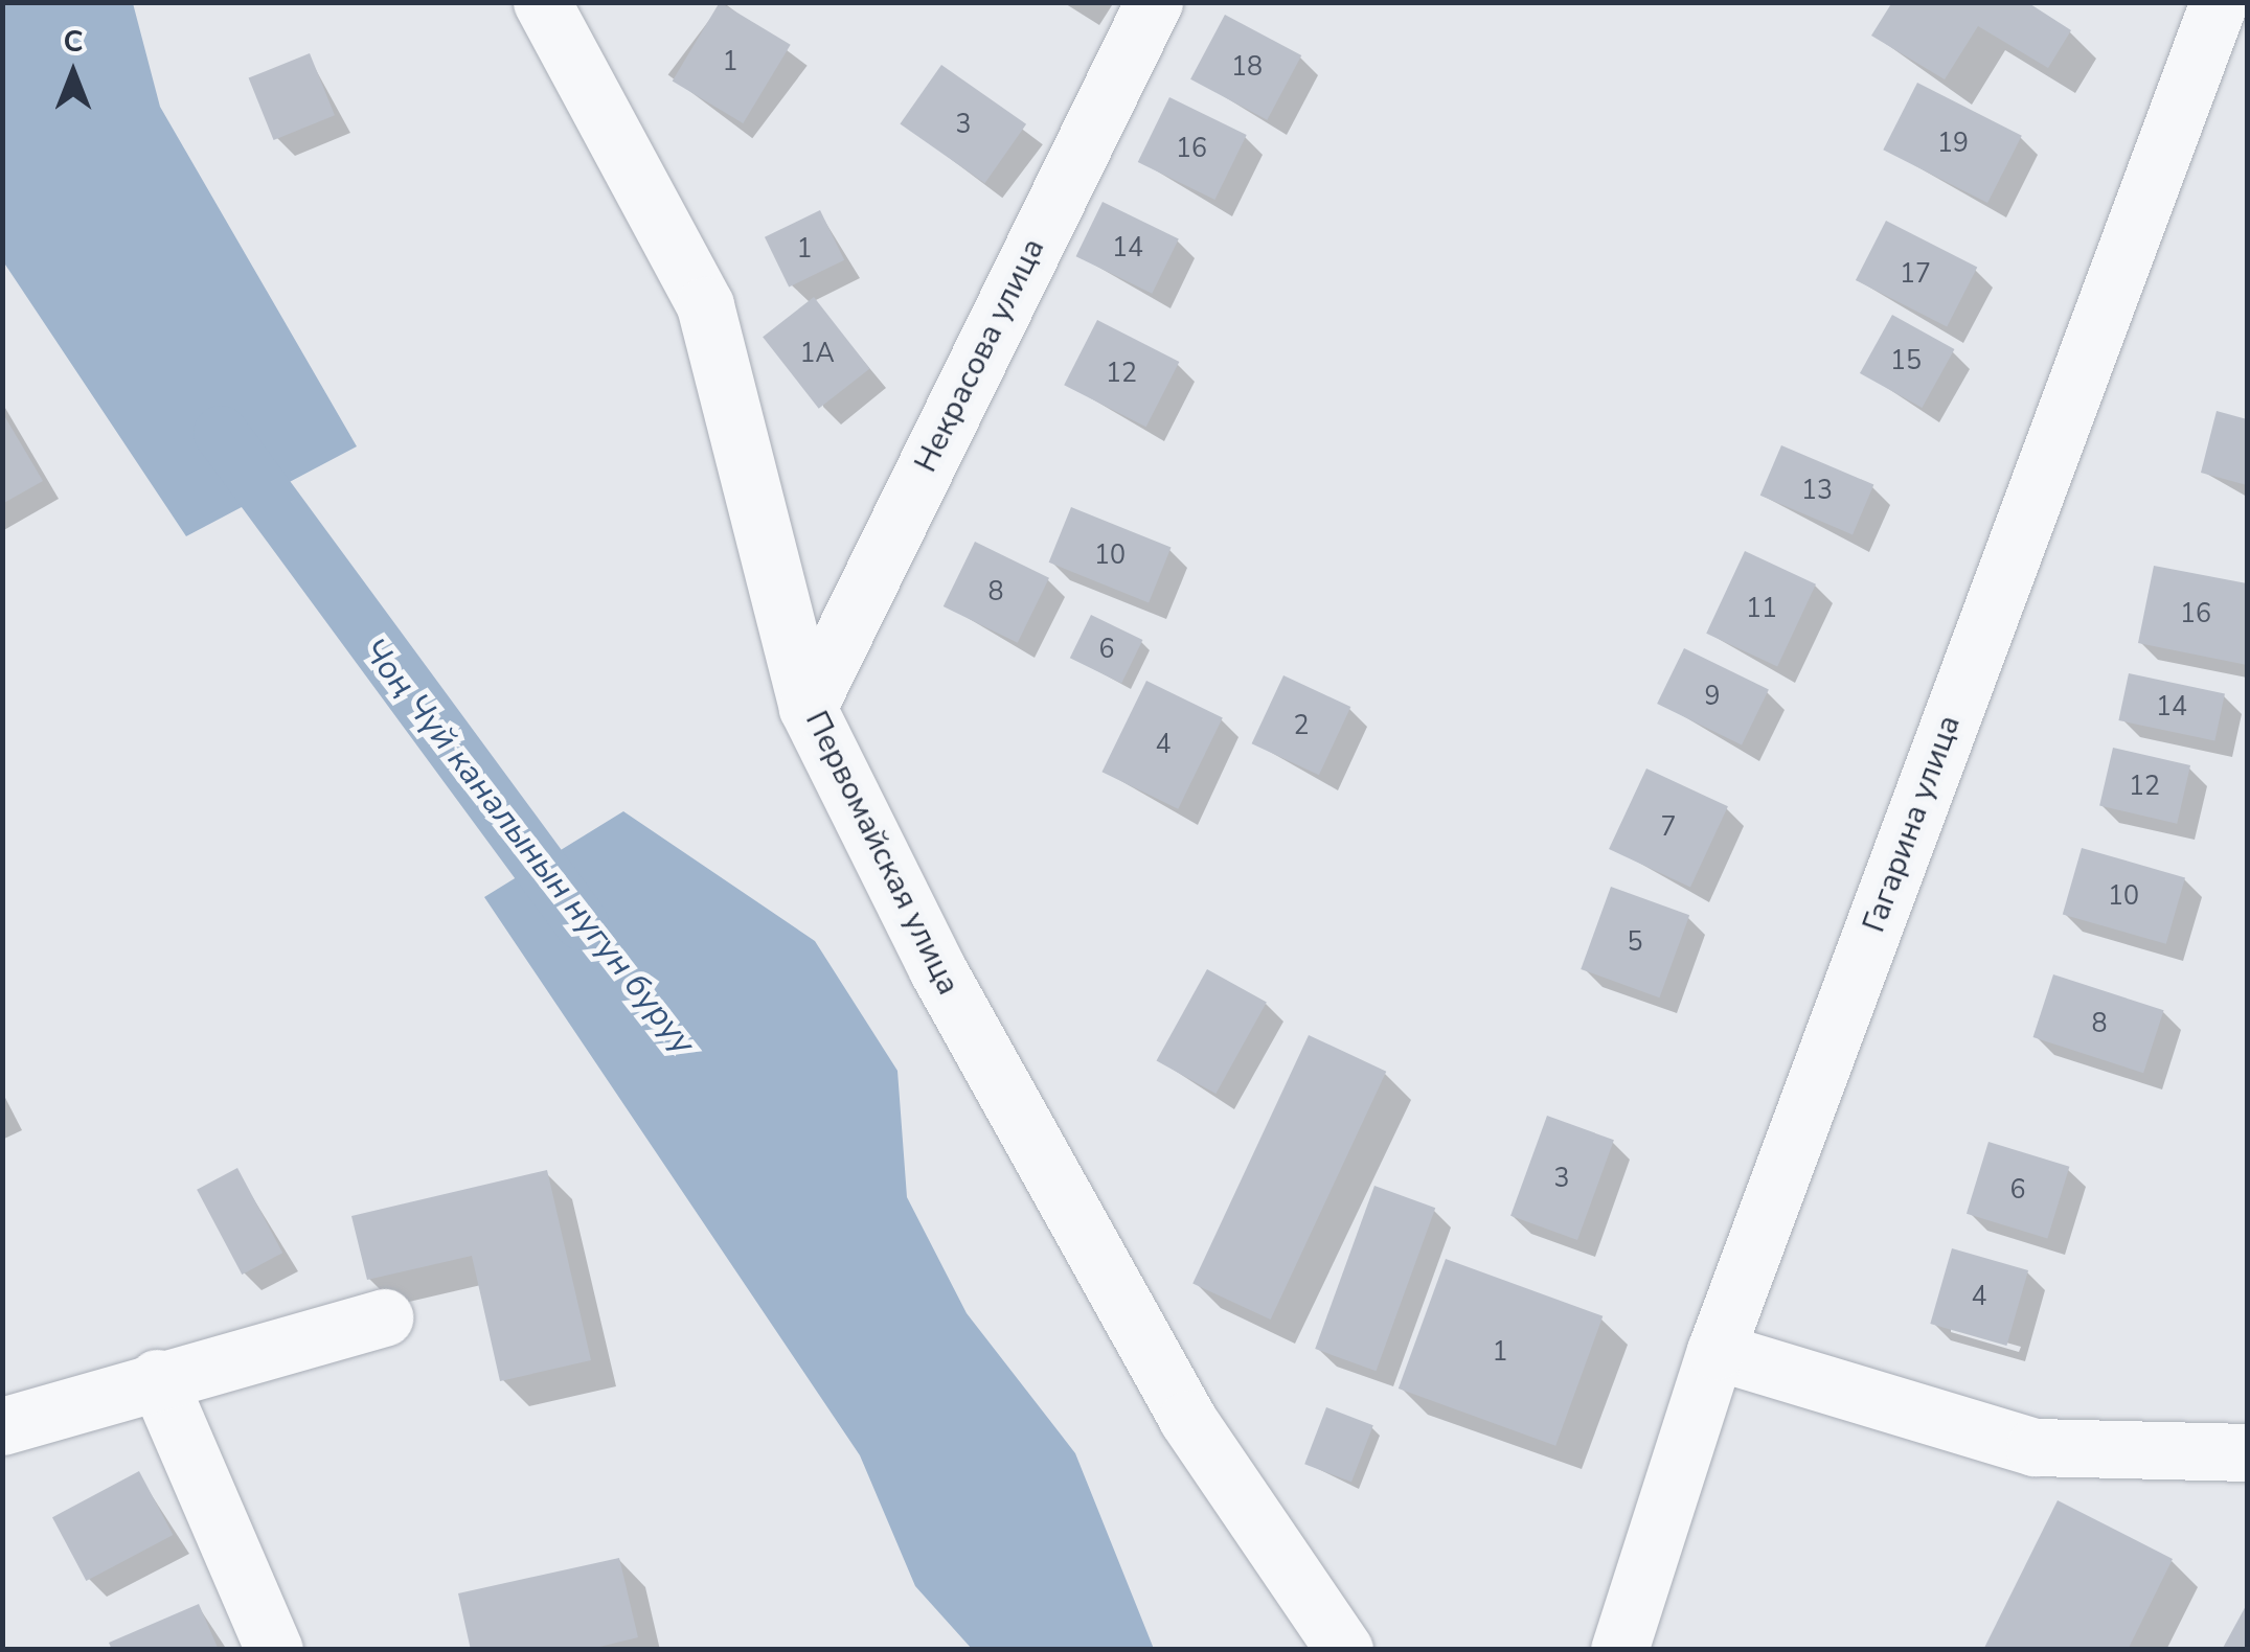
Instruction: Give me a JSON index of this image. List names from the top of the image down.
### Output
{
  "streets": {
    "street": ["Некрасова улица", "Гагарина улица", "Первомайская улица"]
  },
  "crossings": [
    ["Некрасова улица", "Первомайская улица"]
  ],
  "water": ["Чоң Чүй каналынын нугун буруу"],
  "house_numbers": [
    "1",
    "18",
    "3",
    "19",
    "16",
    "14",
    "1",
    "17",
    "1А",
    "15",
    "12",
    "13",
    "10",
    "8",
    "11",
    "16",
    "6",
    "9",
    "14",
    "2",
    "4",
    "12",
    "7",
    "10",
    "5",
    "8",
    "3",
    "6",
    "4",
    "1"
  ],
  "north": "top"
}
